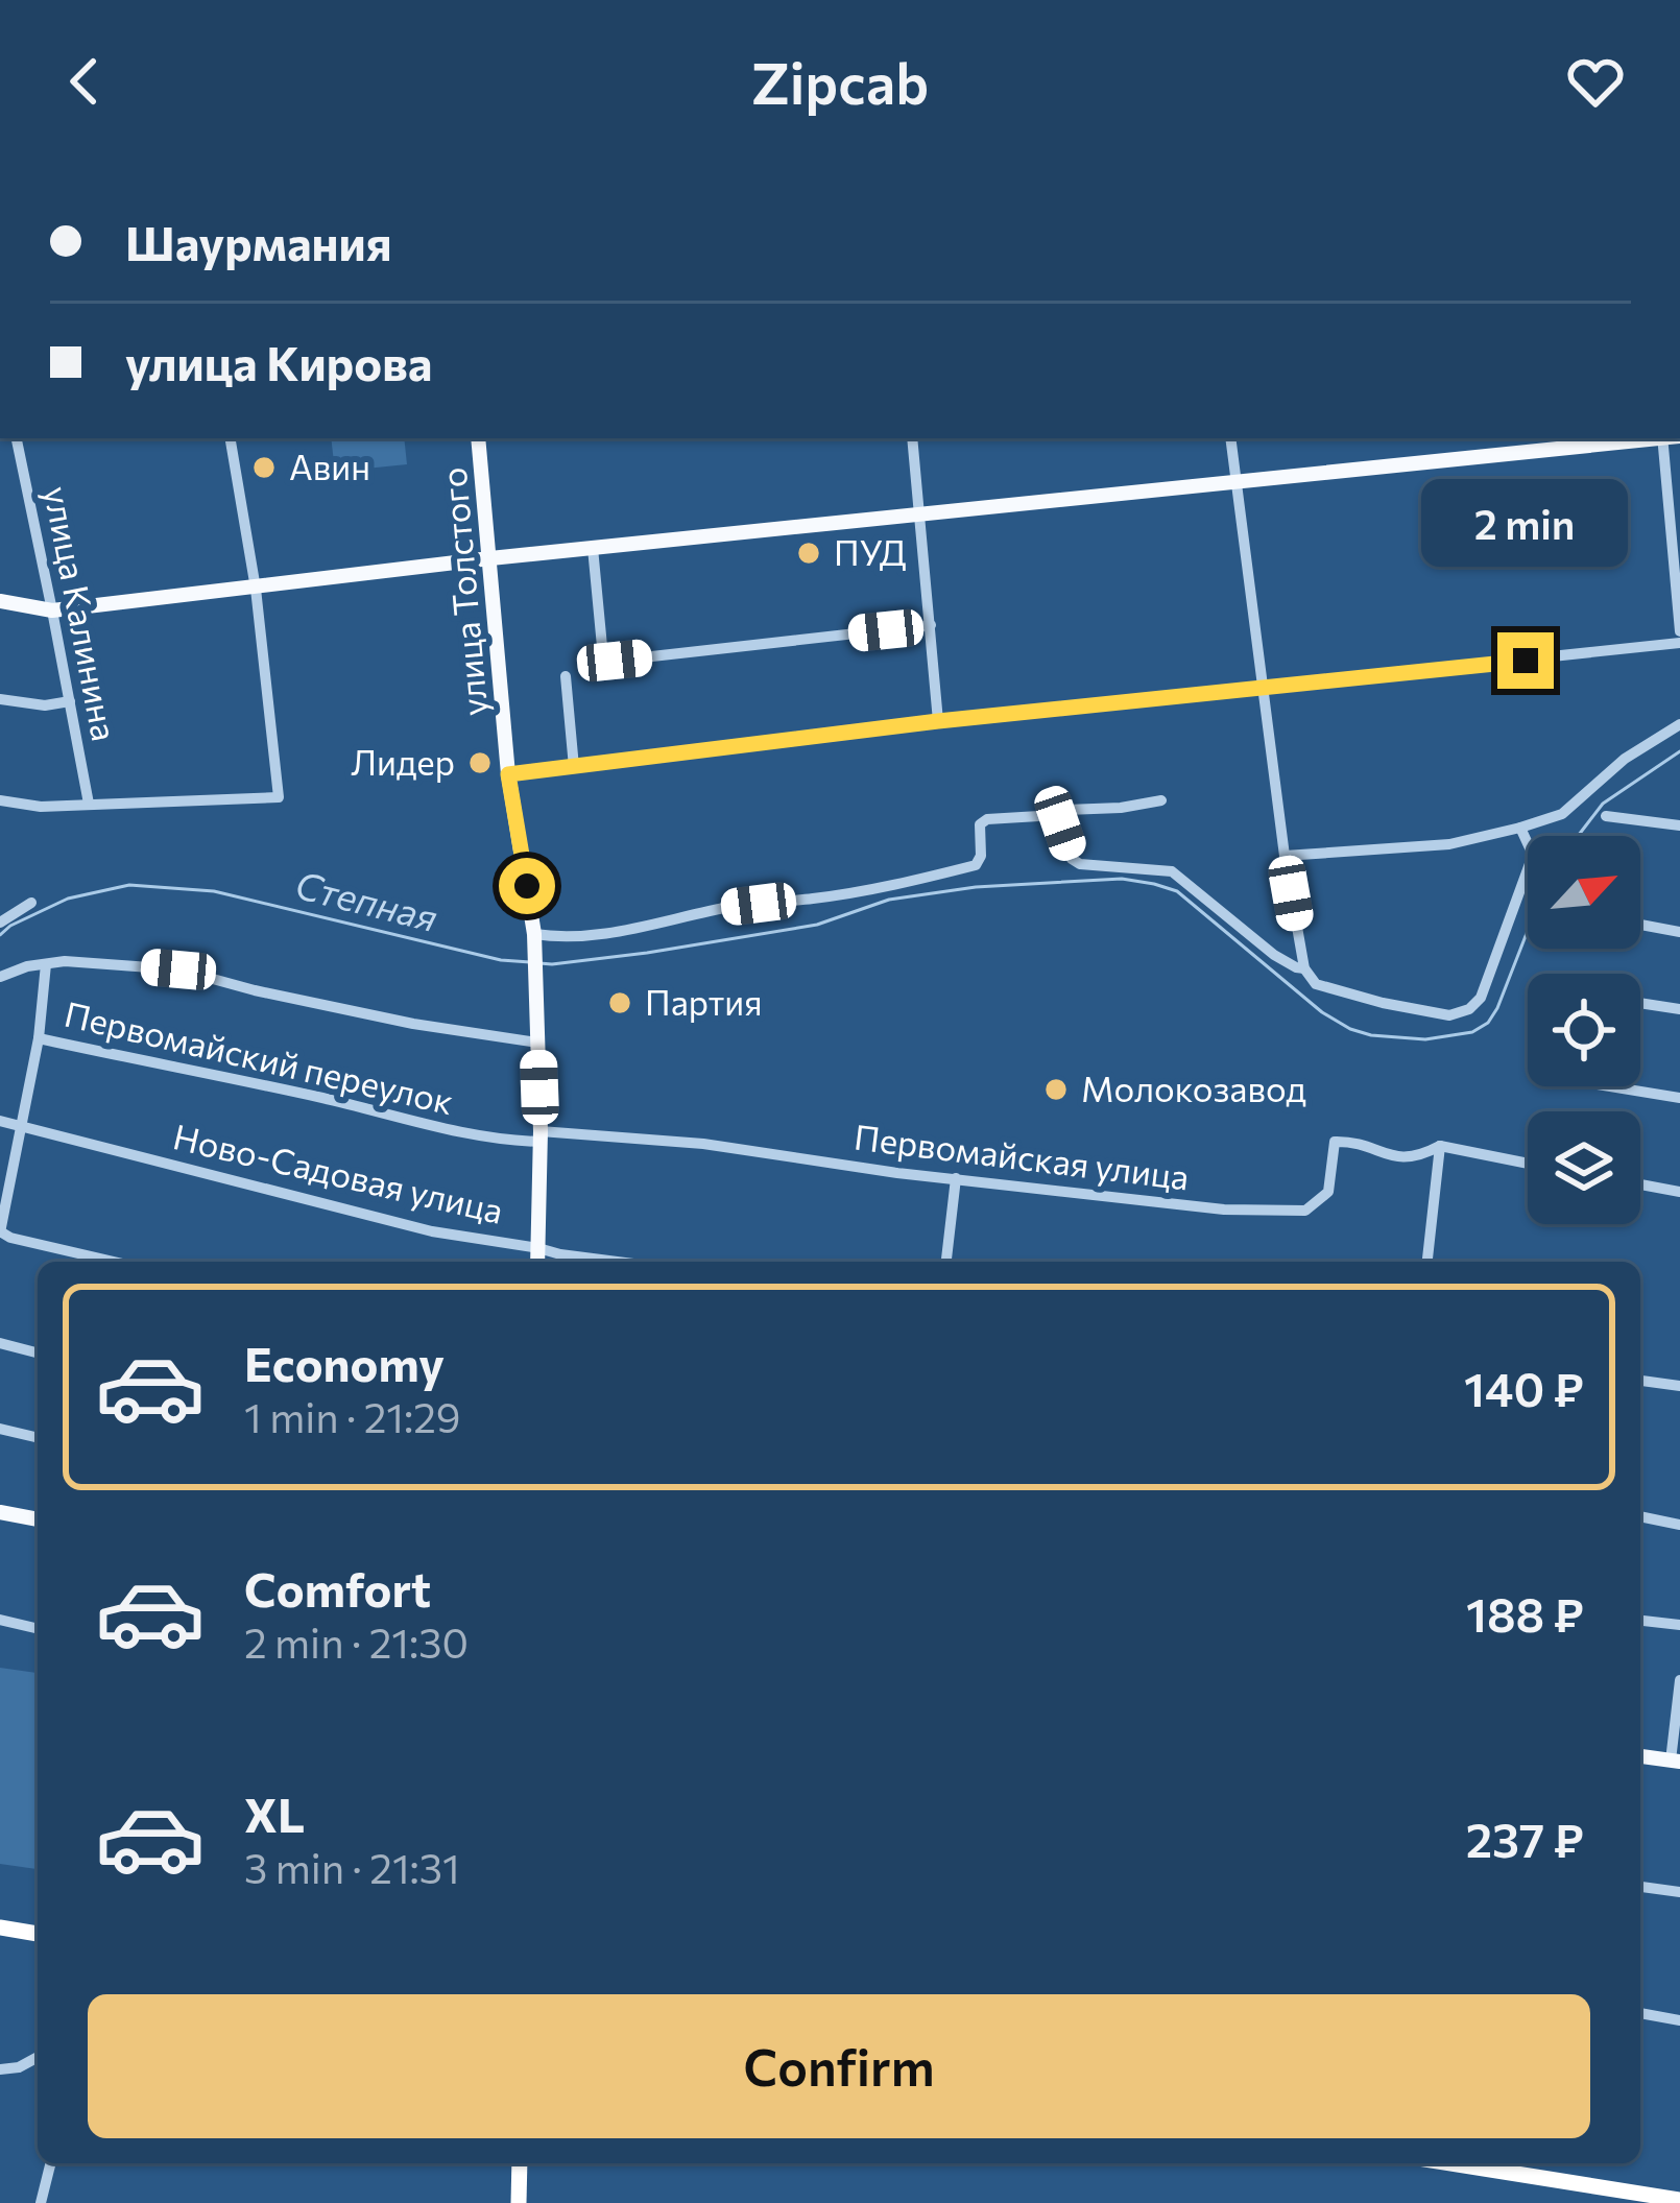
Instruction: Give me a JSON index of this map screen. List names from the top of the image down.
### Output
{
  "streets": {
    "main road": ["улица Толстого"],
    "street": [
      "улица Калинина",
      "Первомайский переулок",
      "Первомайская улица",
      "Ново-Садовая улица"
    ]
  },
  "crossings": [
    ["улица Толстого", "Первомайский переулок"],
    ["улица Толстого", "Первомайская улица"],
    ["улица Толстого", "Ново-Садовая улица"],
    ["Первомайский переулок", "Первомайская улица"]
  ],
  "water": ["Степная"],
  "places": [
    "Авин",
    "ПУД",
    "Лидер",
    "Партия",
    "Молокозавод"
  ],
  "north": "top right",
  "page": {
    "header": "Zipcab",
    "banner": ["Шаурмания", "улица Кирова"],
    "bubble": "2 min",
    "list": [
      {
        "name": "Economy",
        "note": "1 min · 21:29",
        "value": "140 ₽"
      },
      {
        "name": "Comfort",
        "note": "2 min · 21:30",
        "value": "188 ₽"
      },
      {
        "name": "XL",
        "note": "3 min · 21:31",
        "value": "237 ₽"
      }
    ],
    "buttons": "Confirm"
  }
}
